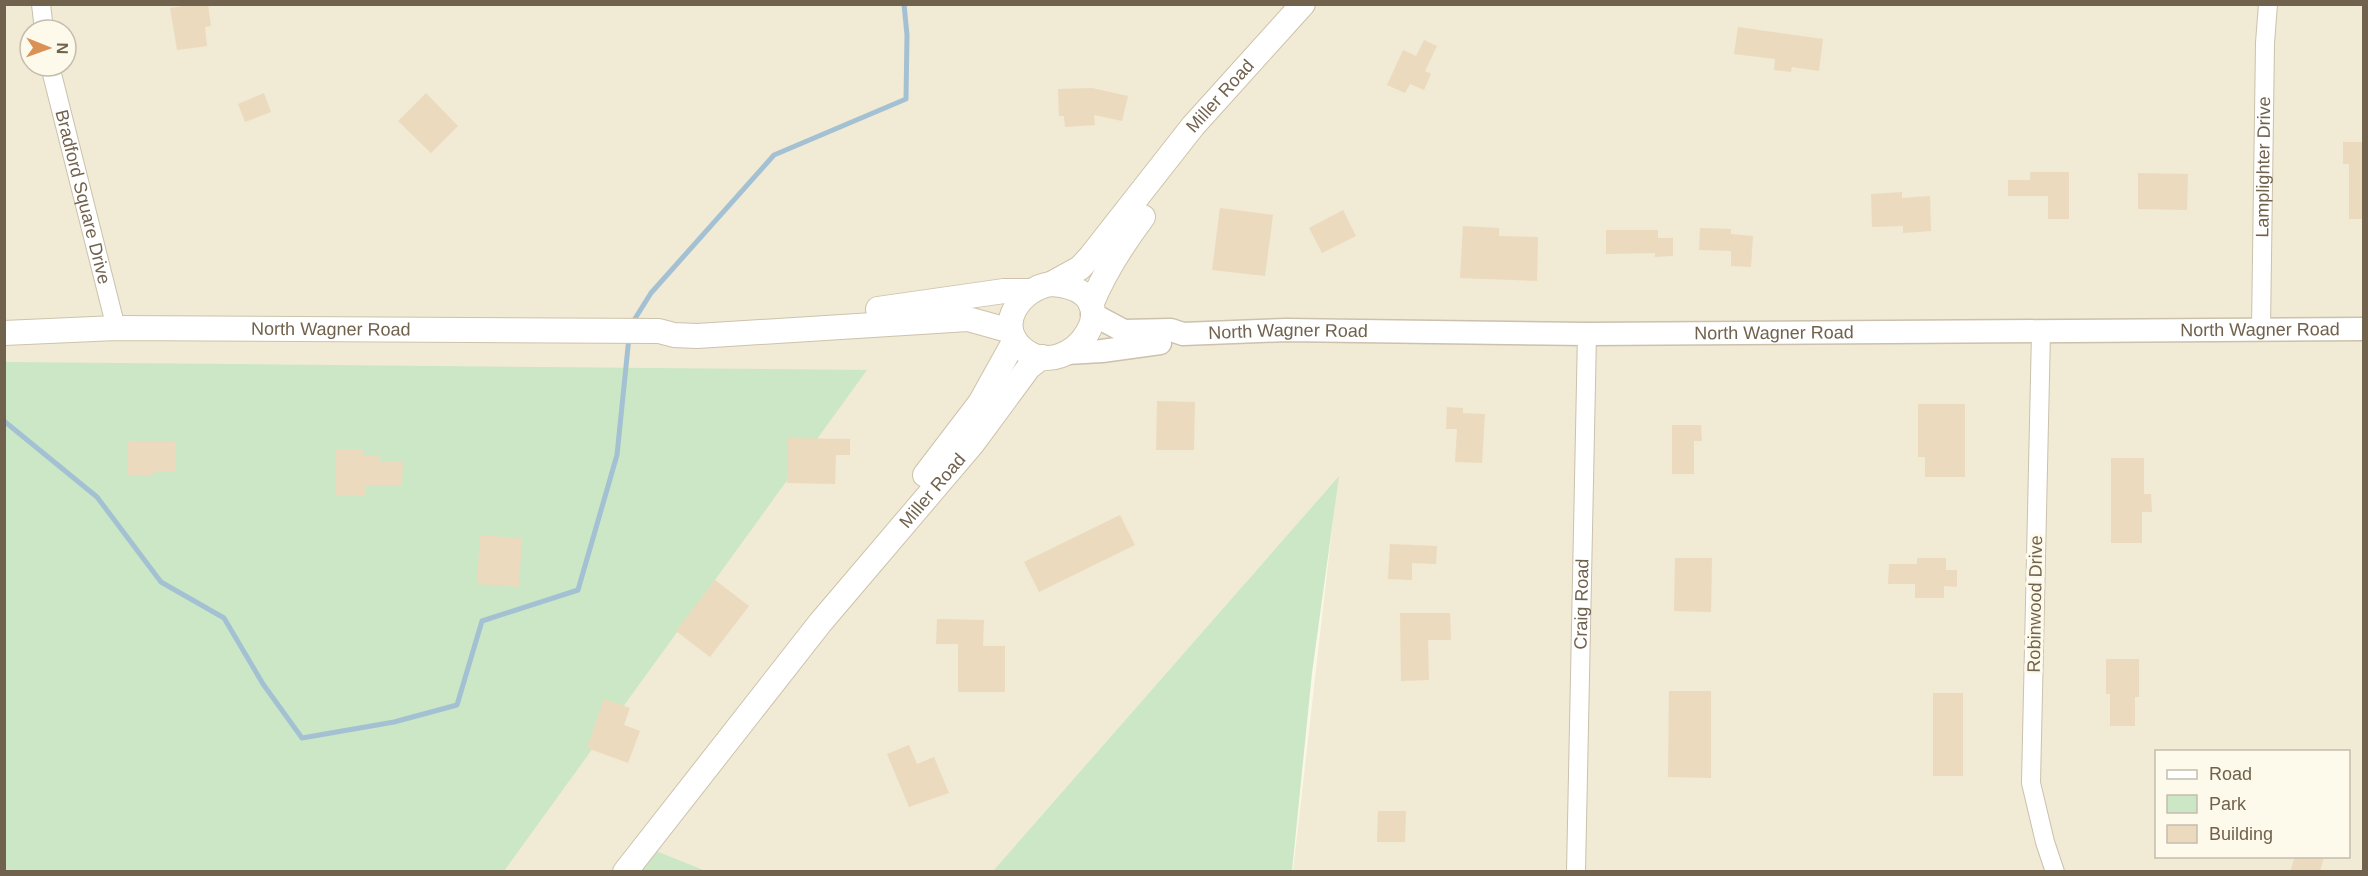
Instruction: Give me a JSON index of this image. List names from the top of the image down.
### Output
{
  "streets": {
    "main road": ["Miller Road", "North Wagner Road"],
    "street": [
      "Lamplighter Drive",
      "Bradford Square Drive",
      "Craig Road",
      "Robinwood Drive"
    ]
  },
  "crossings": [
    ["Miller Road", "North Wagner Road"],
    ["Lamplighter Drive", "North Wagner Road"],
    ["Bradford Square Drive", "North Wagner Road"],
    ["North Wagner Road", "Craig Road"],
    ["North Wagner Road", "Robinwood Drive"]
  ],
  "legend": ["Road", "Park", "Building"],
  "north": "right"
}
